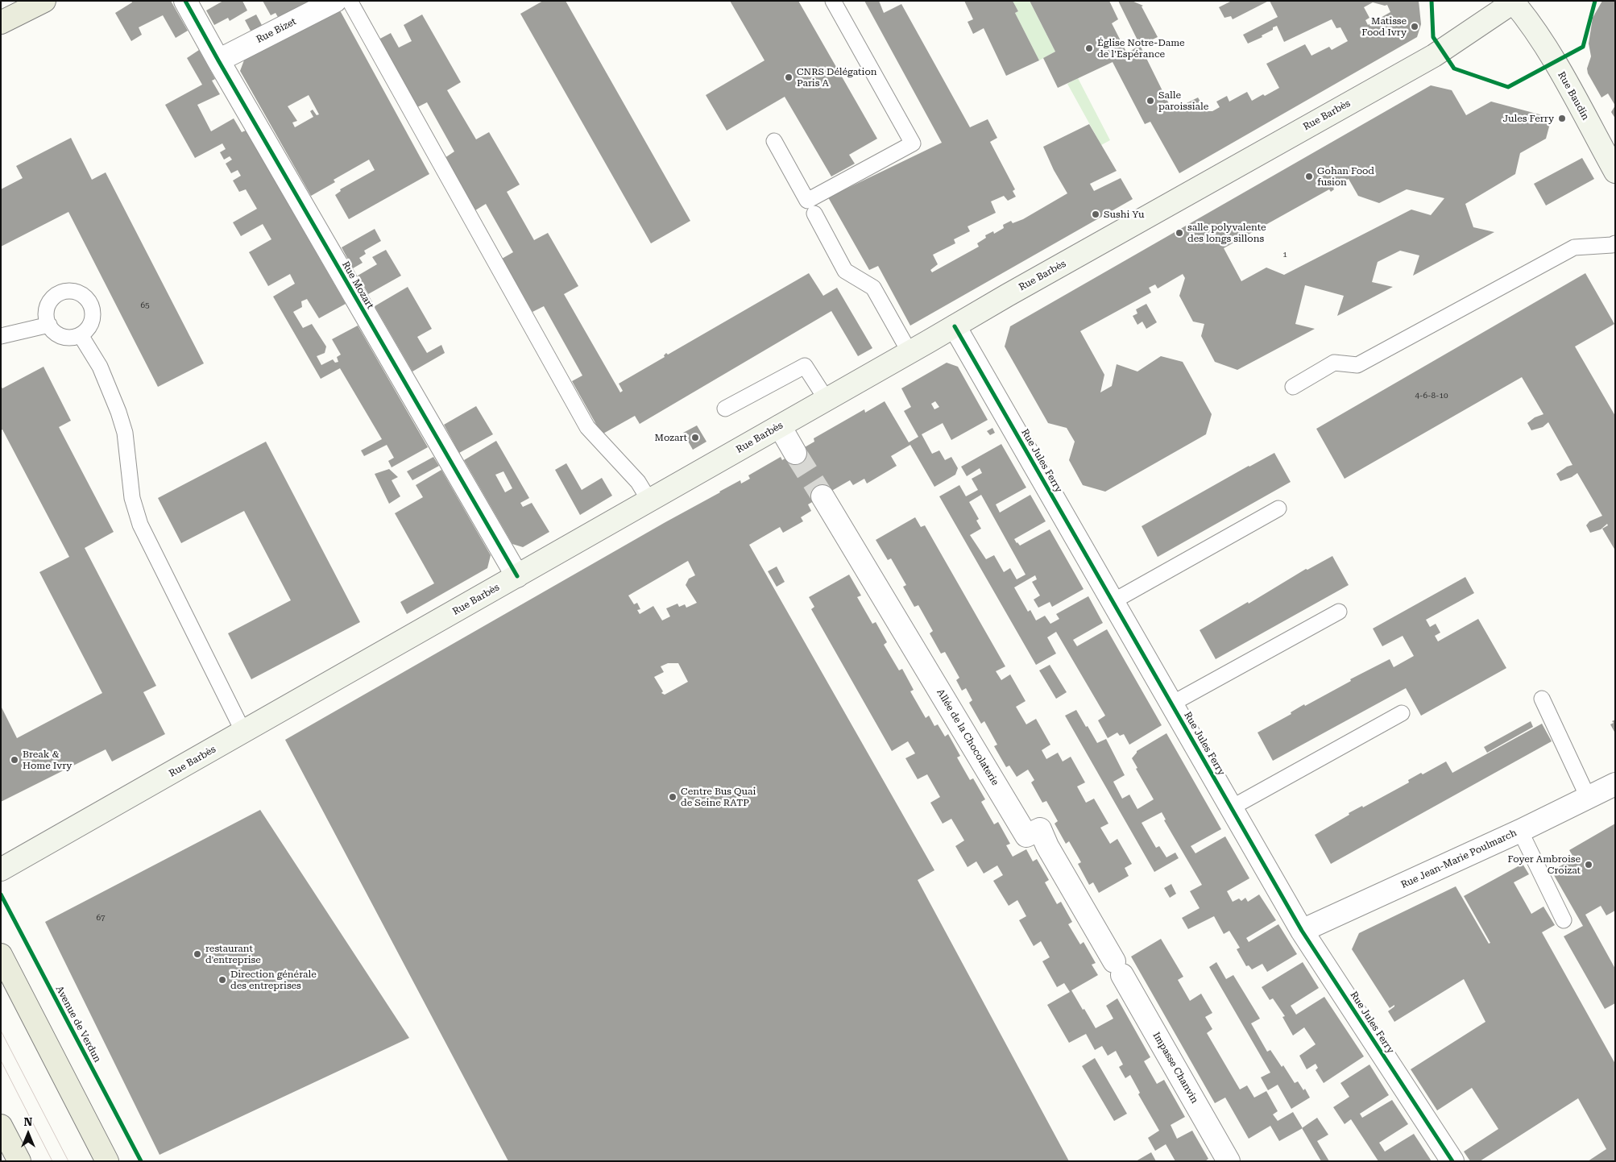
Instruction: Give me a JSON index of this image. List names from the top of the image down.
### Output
{
  "streets": {
    "main road": ["Rue Baudin", "Rue Barbès"],
    "street": [
      "Rue Bizet",
      "Rue Mozart",
      "Rue Jules Ferry",
      "Allée de la Chocolaterie",
      "Rue Jean-Marie Poulmarch",
      "Impasse Chanvin"
    ],
    "cycle path": ["Avenue de Verdun"]
  },
  "crossings": [
    ["Rue Bizet", "Rue Mozart"],
    ["Rue Baudin", "Rue Barbès"],
    ["Rue Barbès", "Rue Mozart"],
    ["Rue Barbès", "Rue Jules Ferry"],
    ["Rue Jules Ferry", "Rue Jean-Marie Poulmarch"],
    ["Allée de la Chocolaterie", "Impasse Chanvin"]
  ],
  "places": [
    "Matisse Food Ivry",
    "Église Notre-Dame de l'Espérance",
    "CNRS Délégation Paris A",
    "Salle paroissiale",
    "Jules Ferry",
    "Gohan Food fusion",
    "Sushi Yu",
    "salle polyvalente des longs sillons",
    "Mozart",
    "Break & Home Ivry",
    "Centre Bus Quai de Seine RATP",
    "Foyer Ambroise Croizat",
    "restaurant d'entreprise",
    "Direction générale des entreprises"
  ],
  "house_numbers": [
    "1",
    "65",
    "4-6-8-10",
    "67"
  ],
  "north": "top"
}
